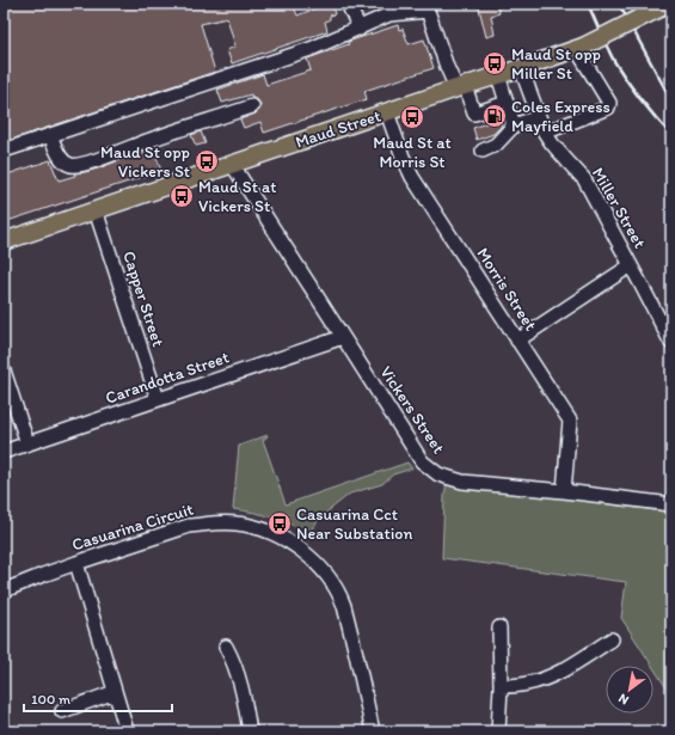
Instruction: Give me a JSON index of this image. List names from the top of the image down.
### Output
{
  "streets": {
    "main road": ["Maud Street"],
    "street": [
      "Miller Street",
      "Morris Street",
      "Capper Street",
      "Carandotta Street",
      "Vickers Street",
      "Casuarina Circuit"
    ]
  },
  "crossings": [
    ["Maud Street", "Miller Street"],
    ["Maud Street", "Morris Street"],
    ["Maud Street", "Capper Street"],
    ["Maud Street", "Vickers Street"],
    ["Morris Street", "Vickers Street"],
    ["Capper Street", "Carandotta Street"],
    ["Carandotta Street", "Vickers Street"]
  ],
  "places": {
    "bus stop": [
      "Maud St opp Miller St",
      "Maud St at Morris St",
      "Maud St opp Vickers St",
      "Maud St at Vickers St",
      "Casuarina Cct Near Substation"
    ],
    "fuel station": ["Coles Express Mayfield"]
  },
  "scale_bar": "100 m",
  "north": "bottom left"
}
